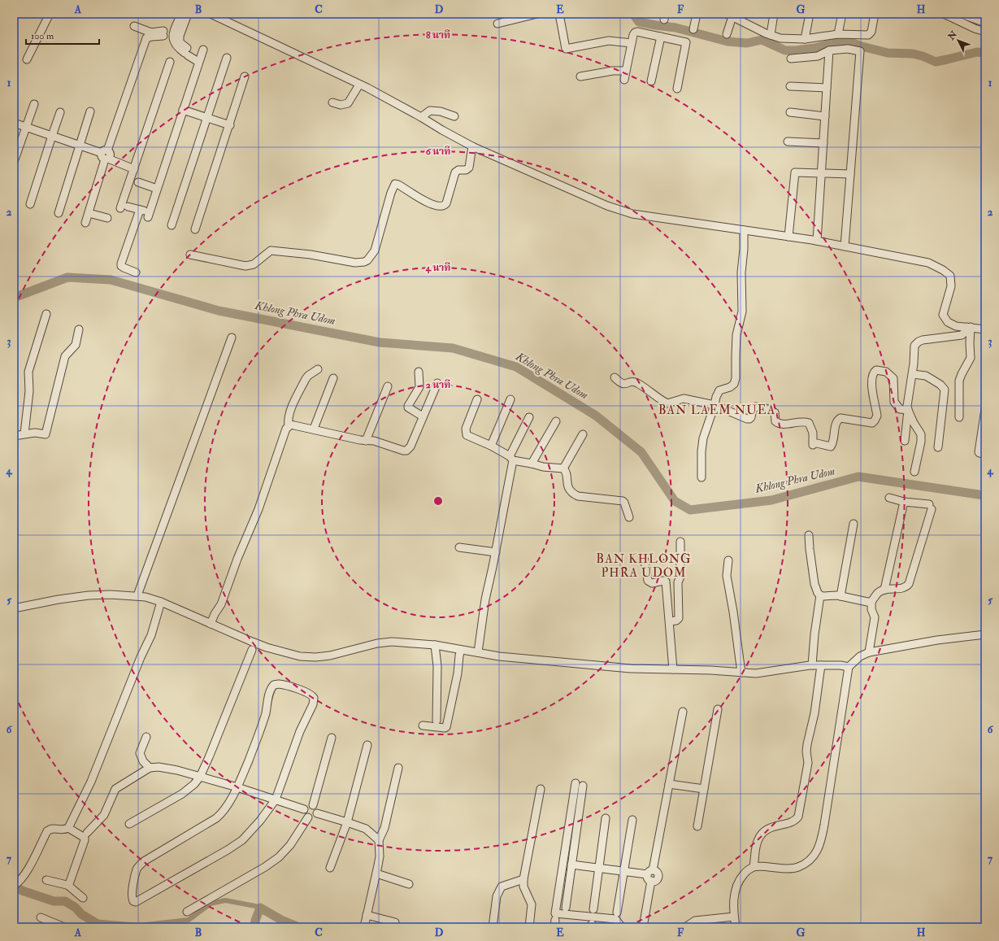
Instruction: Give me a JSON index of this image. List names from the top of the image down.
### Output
{
  "districts": ["BAN LAEM NUEA", "BAN KHLONG PHRA UDOM"],
  "water": ["Khlong Phra Udom"],
  "scale_bar": "100 m",
  "north": "top left",
  "grid": {
    "columns": [
      "A",
      "B",
      "C",
      "D",
      "E",
      "F",
      "G",
      "H"
    ],
    "rows": [
      "1",
      "2",
      "3",
      "4",
      "5",
      "6",
      "7"
    ]
  },
  "rings": [
    "8 นาที",
    "6 นาที",
    "4 นาที",
    "2 นาที"
  ]
}
